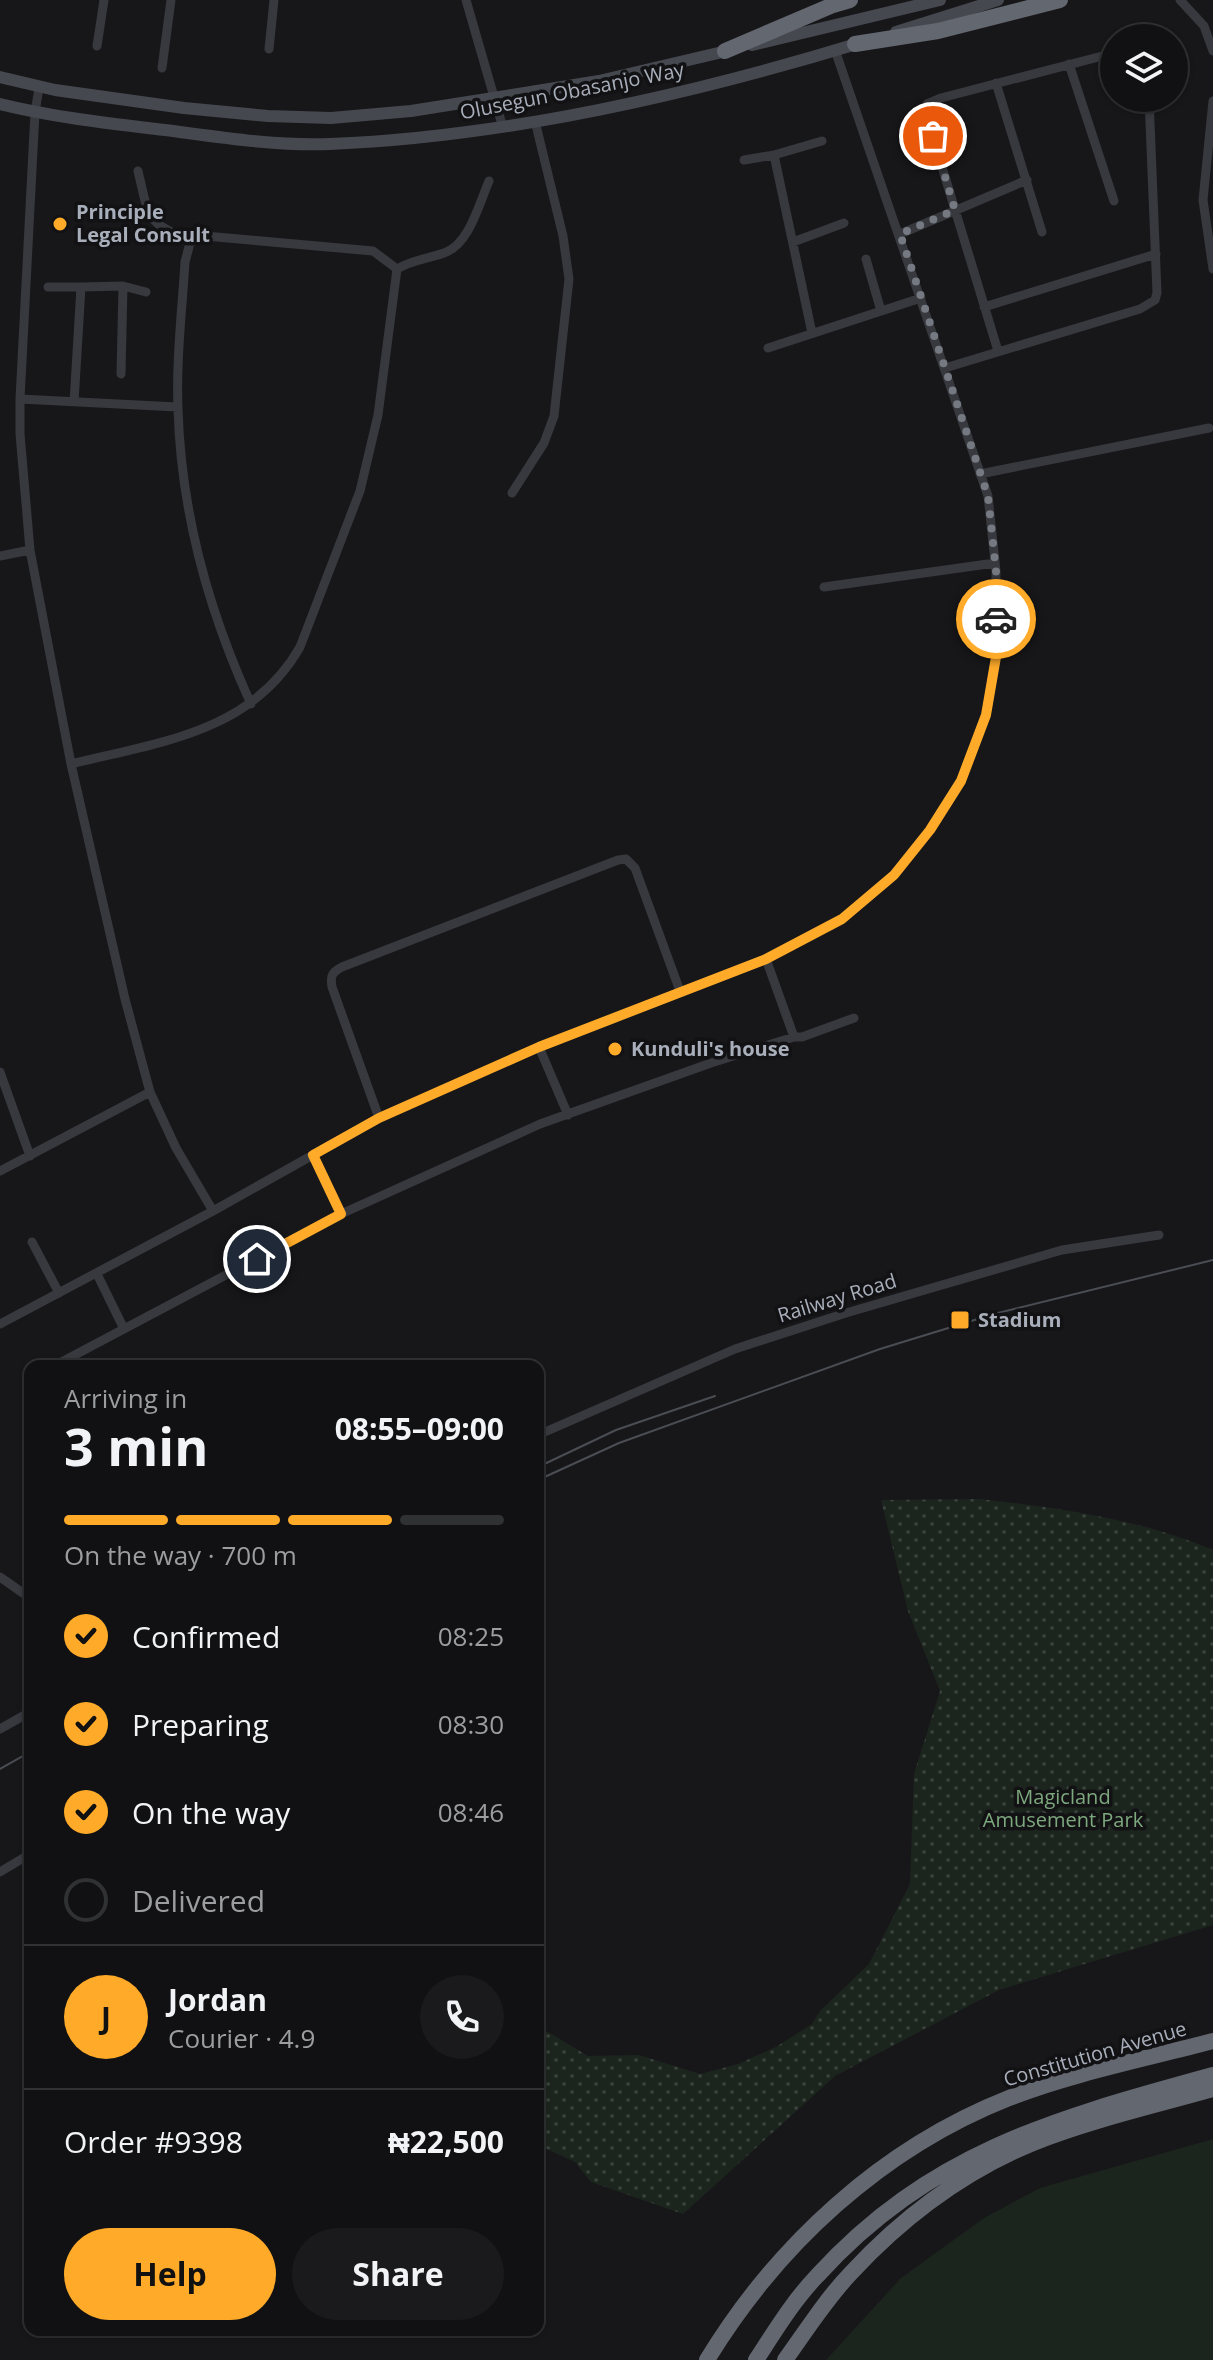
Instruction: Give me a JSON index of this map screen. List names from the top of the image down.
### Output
{
  "streets": {
    "highway": ["Constitution Avenue"],
    "main road": ["Olusegun Obasanjo Way"],
    "street": ["Railway Road"]
  },
  "parks": ["Magicland Amusement Park"],
  "places": {
    "other": ["Principle Legal Consult", "Kunduli's house"],
    "transit": ["Stadium"]
  },
  "page": {
    "heading": ["3 min", "Arriving in", "08:55–09:00"],
    "panel": [
      "Jordan",
      "Courier · 4.9",
      "Order #9398",
      "₦22,500"
    ],
    "bar": "On the way · 700 m",
    "list": [
      ["Confirmed", "08:25"],
      ["Preparing", "08:30"],
      ["On the way", "08:46"],
      "Delivered"
    ],
    "round": "J",
    "buttons": ["Help", "Share"]
  }
}
